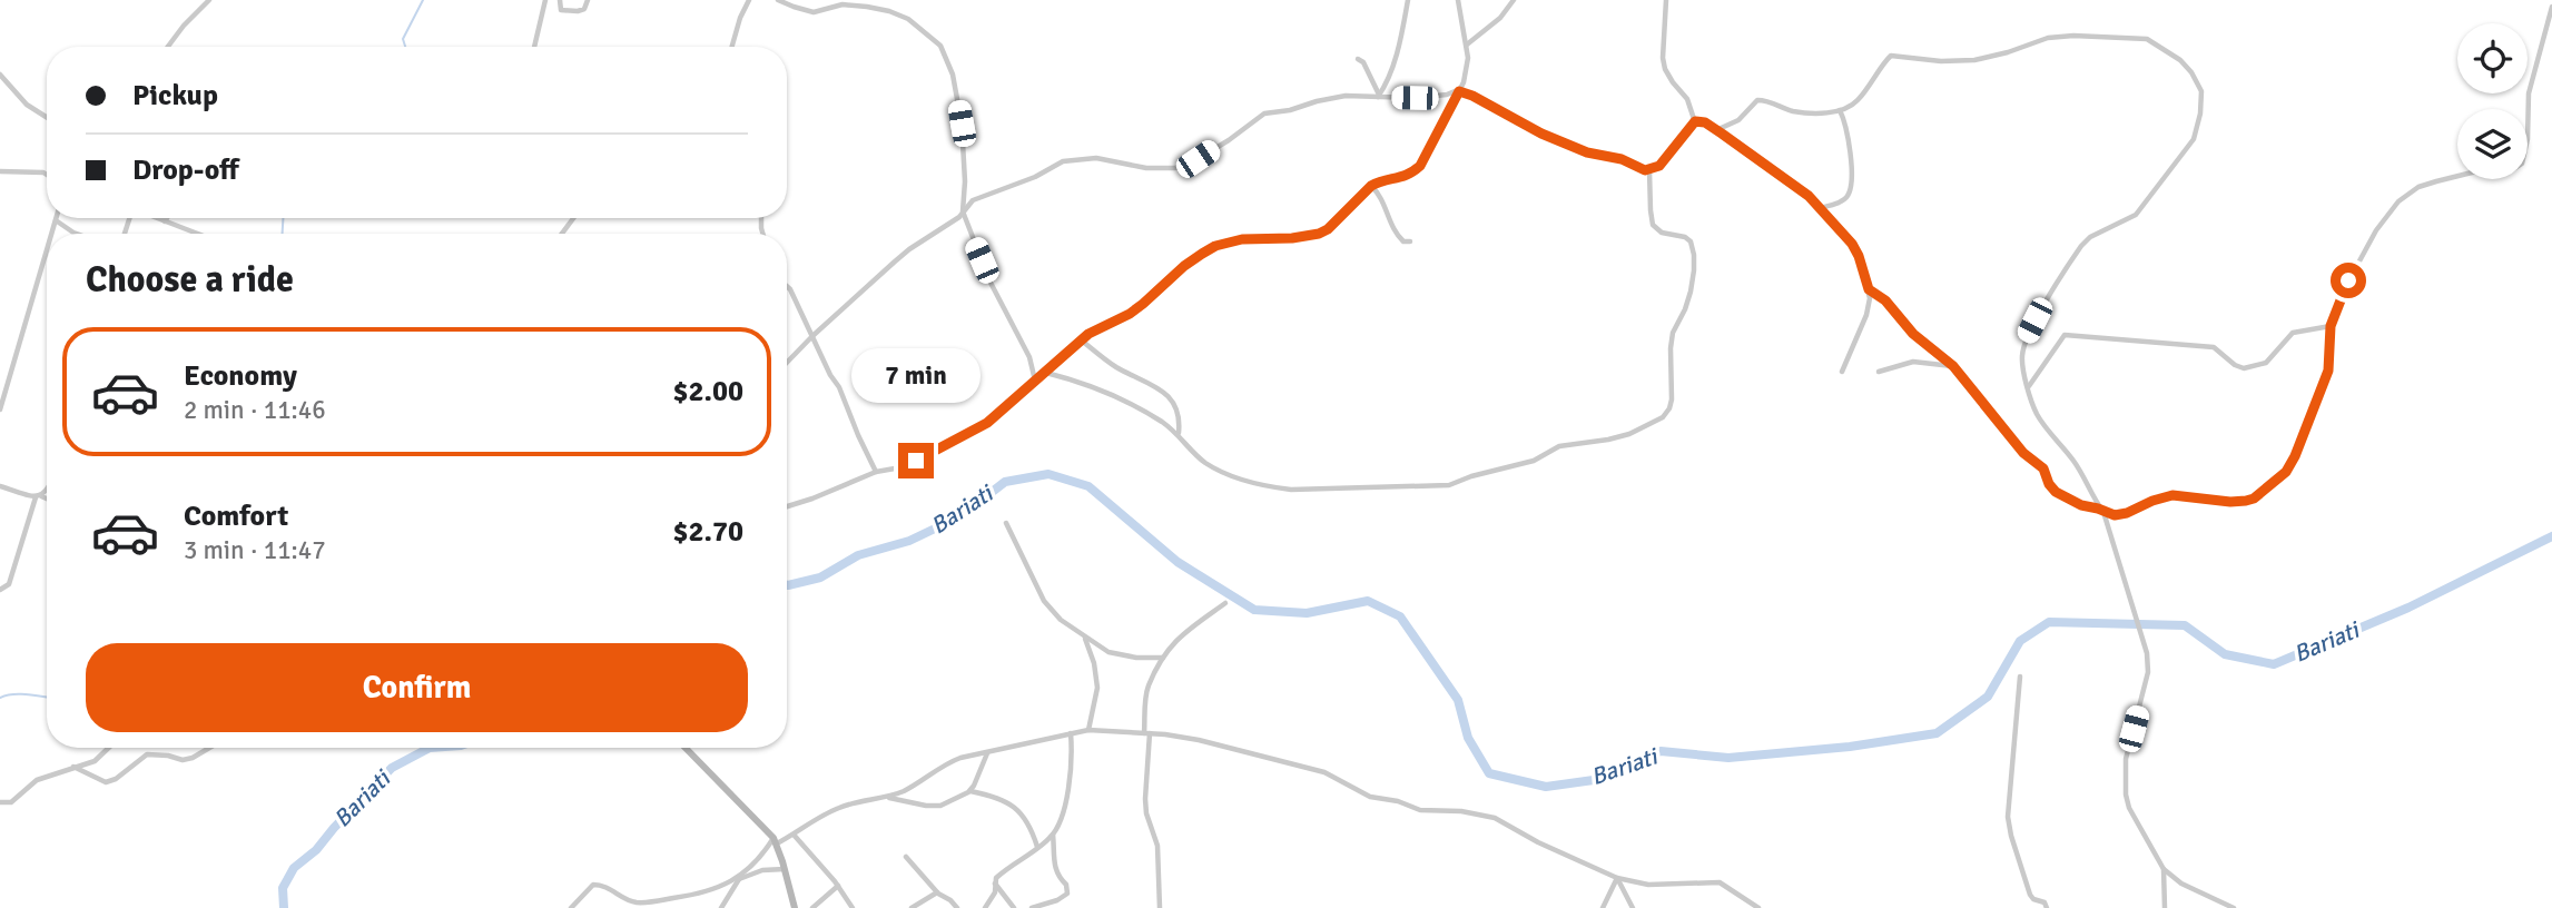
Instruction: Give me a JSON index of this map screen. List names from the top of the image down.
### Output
{
  "water": ["Bariati"],
  "page": {
    "banner": ["Pickup", "Drop-off"],
    "heading": "Choose a ride",
    "list": [
      {
        "name": "Economy",
        "note": "2 min · 11:46",
        "value": "$2.00"
      },
      {
        "name": "Comfort",
        "note": "3 min · 11:47",
        "value": "$2.70"
      }
    ],
    "bubble": "7 min",
    "buttons": "Confirm"
  }
}
